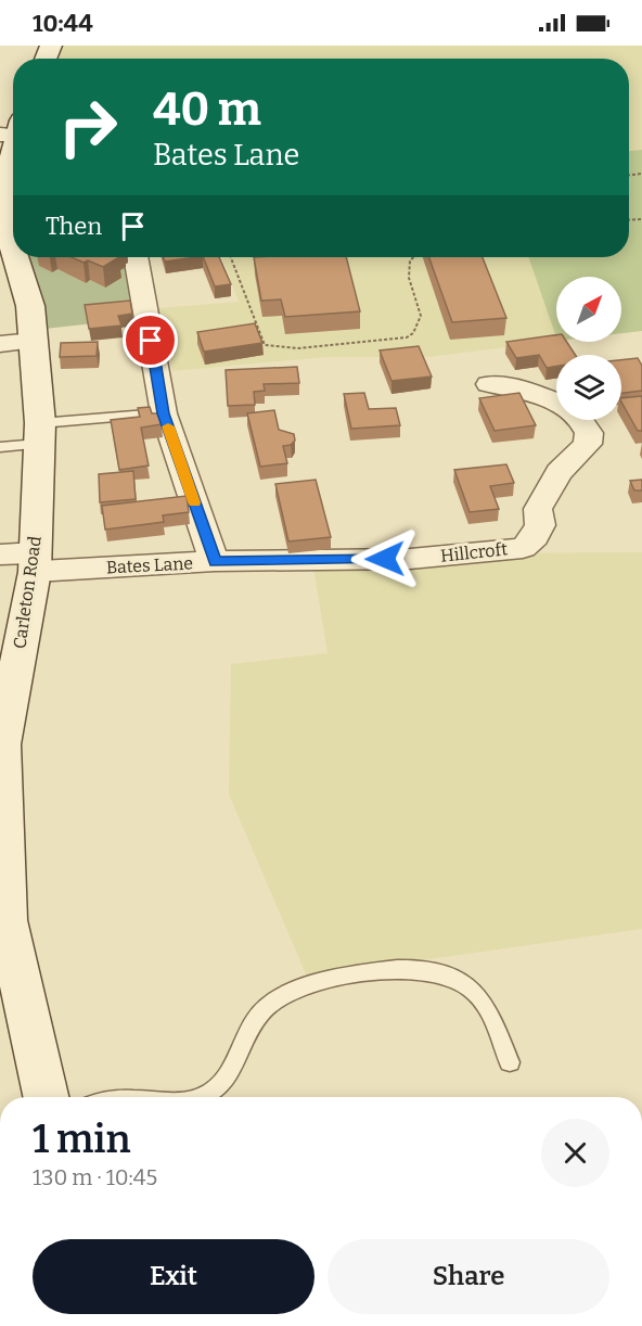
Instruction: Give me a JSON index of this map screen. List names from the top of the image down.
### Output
{
  "streets": {
    "street": ["Hillcroft", "Bates Lane", "Carleton Road"]
  },
  "crossings": [
    ["Hillcroft", "Bates Lane"],
    ["Bates Lane", "Carleton Road"]
  ],
  "north": "top right",
  "page": {
    "status": "10:44",
    "turn": ["40 m", "Bates Lane"],
    "then": "Then",
    "heading": ["1 min", "130 m · 10:45"],
    "buttons": ["Exit", "Share"]
  }
}
